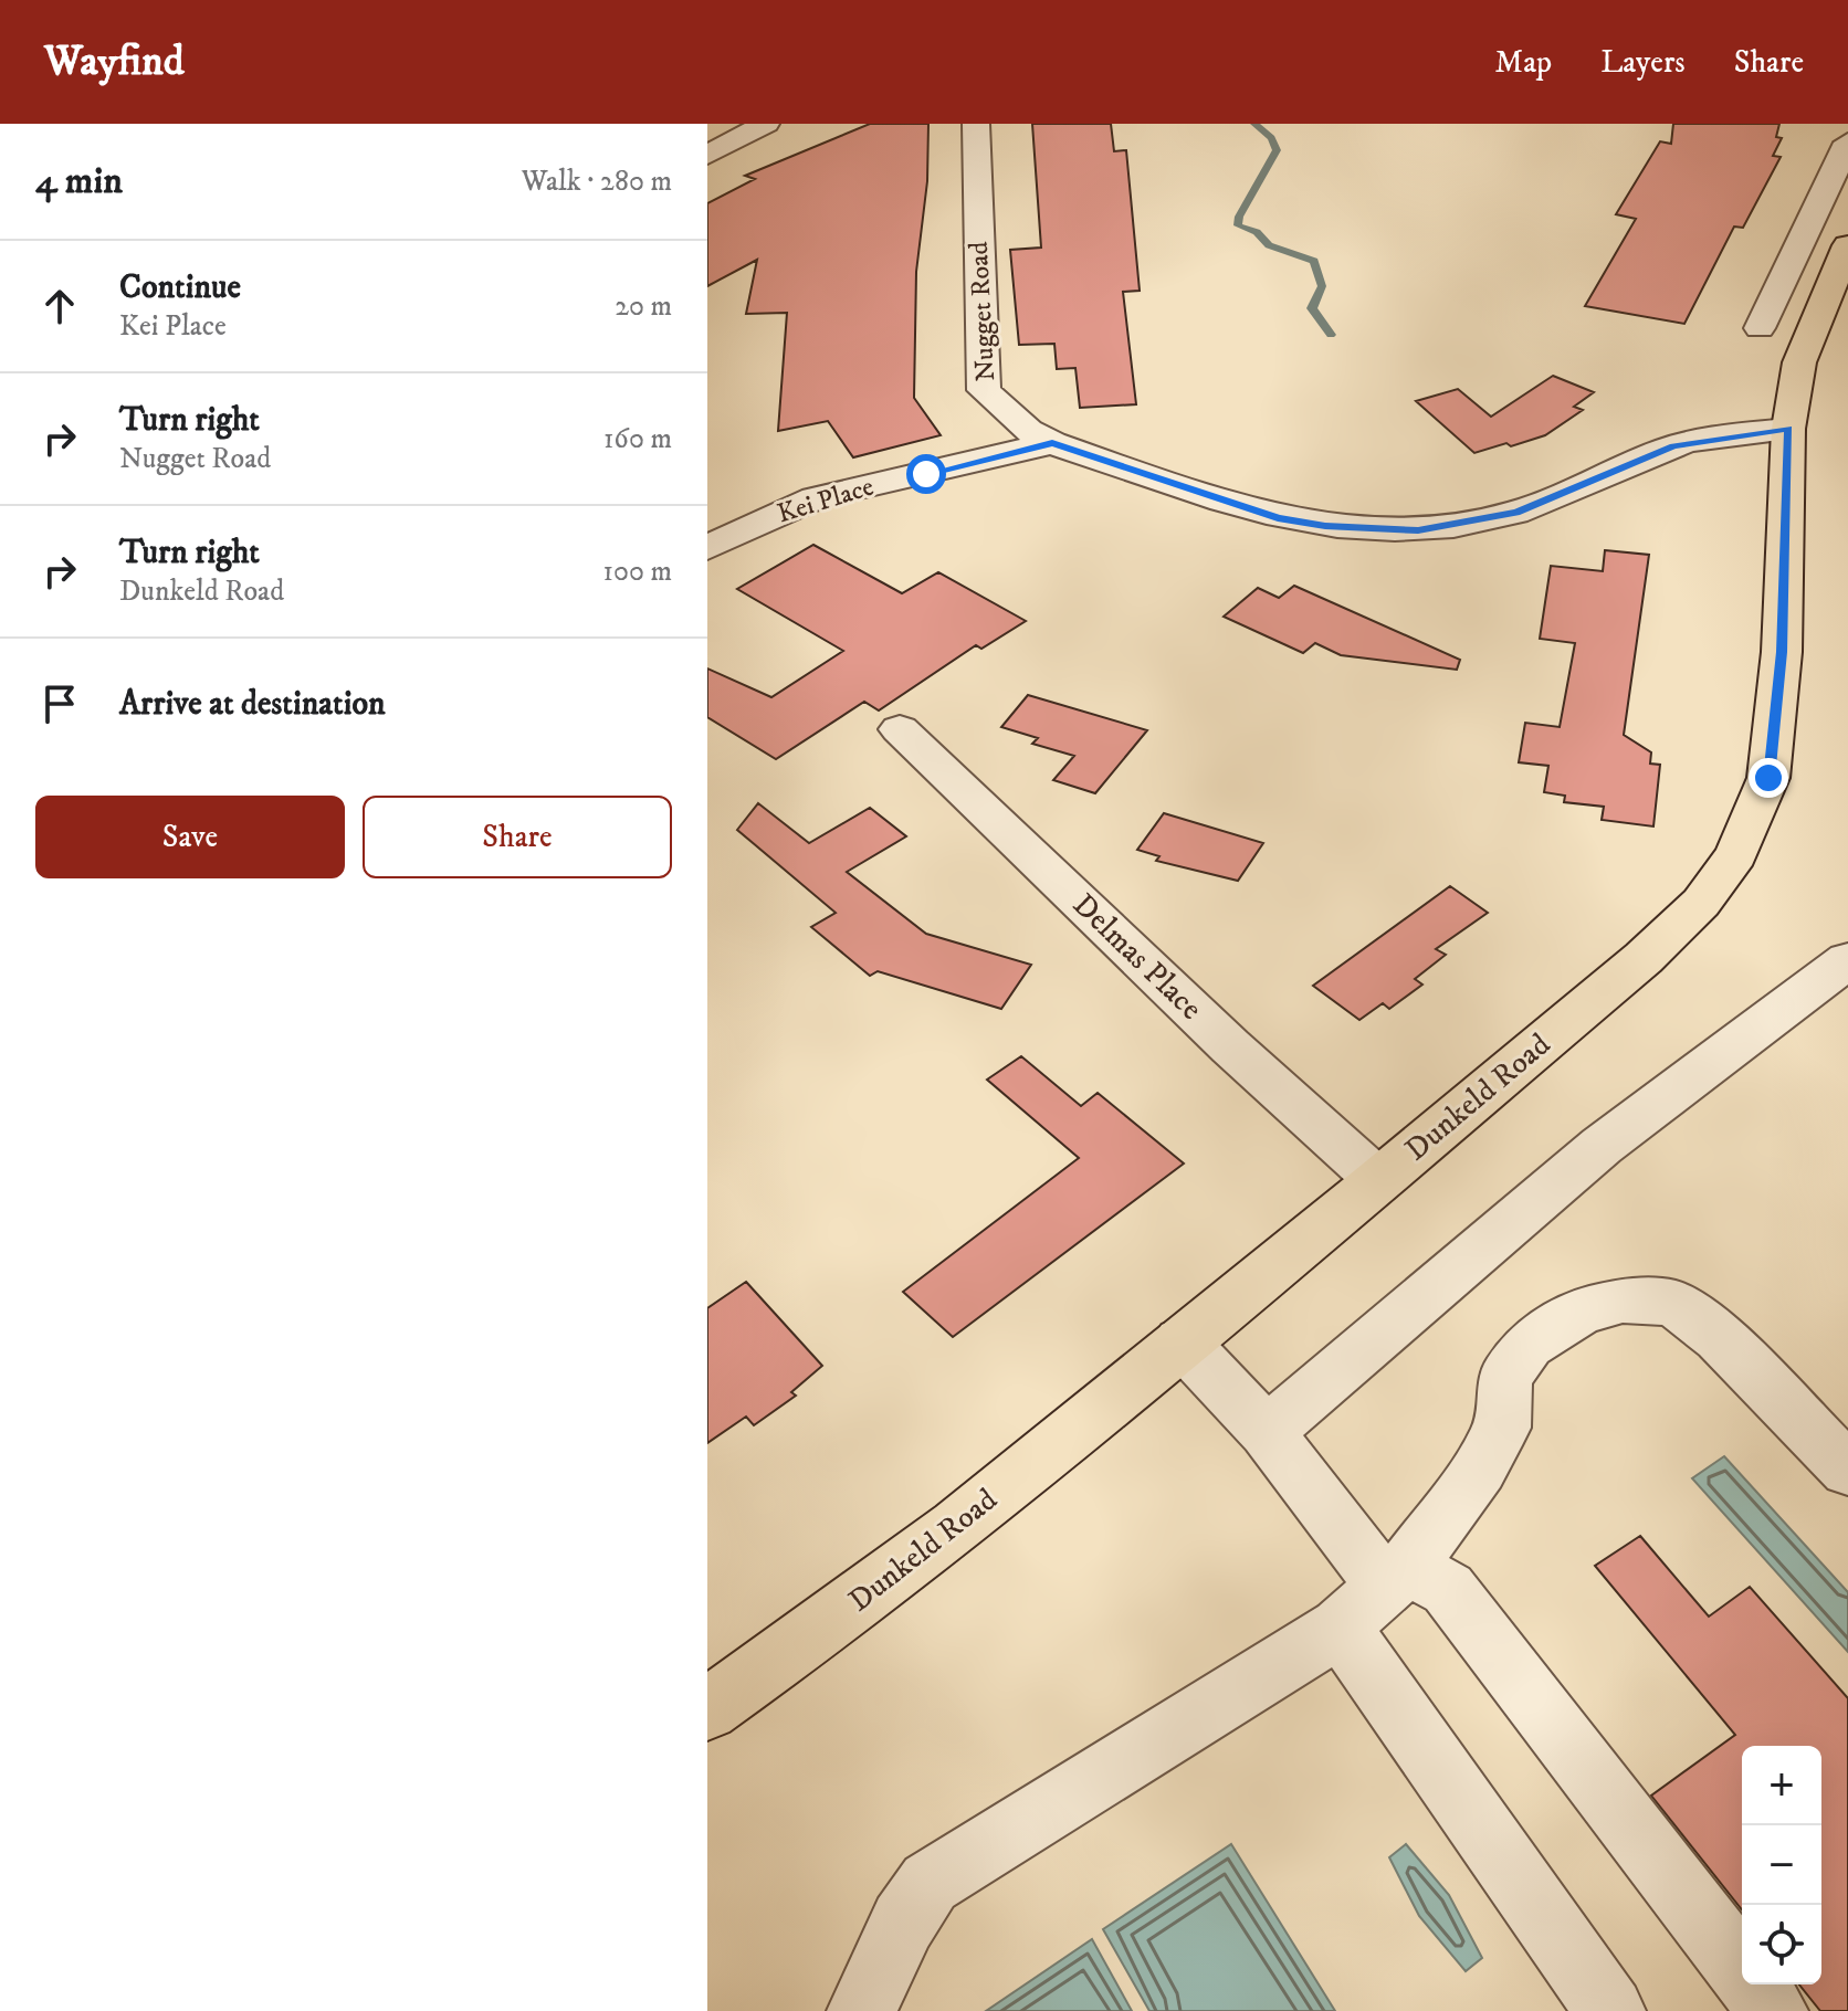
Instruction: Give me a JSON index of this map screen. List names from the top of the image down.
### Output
{
  "streets": {
    "main road": ["Dunkeld Road"],
    "street": ["Nugget Road", "Kei Place", "Delmas Place"]
  },
  "crossings": [
    ["Nugget Road", "Kei Place"],
    ["Nugget Road", "Dunkeld Road"],
    ["Delmas Place", "Dunkeld Road"]
  ],
  "page": {
    "header": "Wayfind",
    "nav": ["Map", "Layers", "Share"],
    "heading": ["4 min", "Walk · 280 m"],
    "list": [
      ["Continue", "Kei Place", "20 m"],
      ["Turn right", "Nugget Road", "160 m"],
      ["Turn right", "Dunkeld Road", "100 m"],
      "Arrive at destination"
    ],
    "buttons": ["Save", "Share"],
    "map_buttons": ["+", "−"]
  }
}
